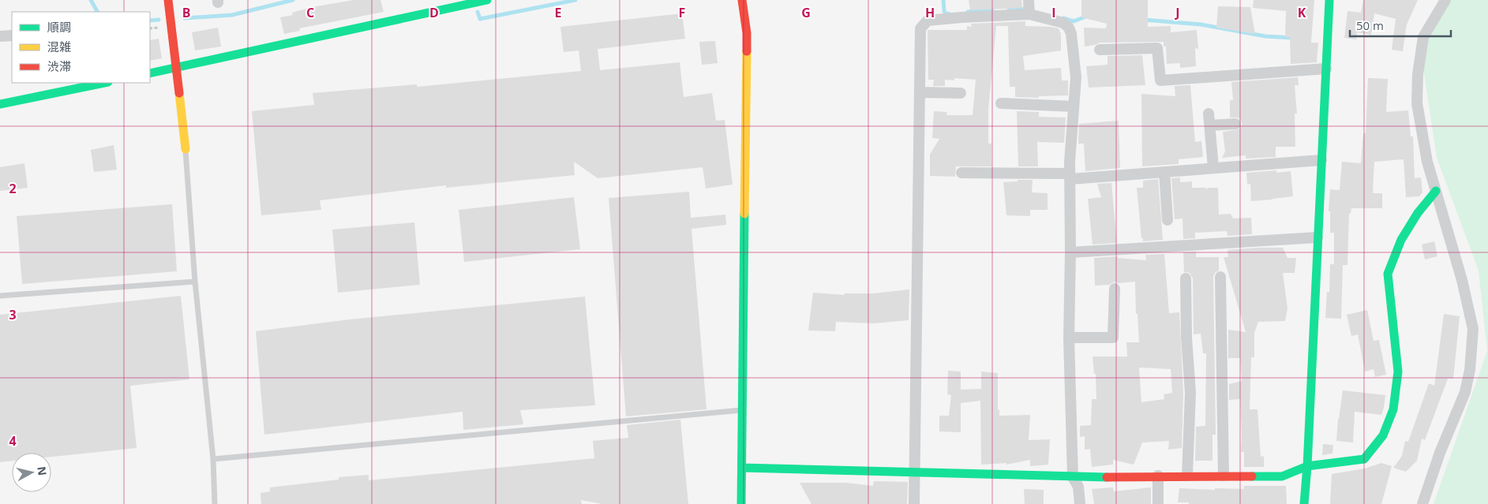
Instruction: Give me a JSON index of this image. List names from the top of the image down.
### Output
{
  "legend": ["順調", "混雑", "渋滞"],
  "scale_bar": "50 m",
  "north": "right",
  "grid": {
    "columns": [
      "B",
      "C",
      "D",
      "E",
      "F",
      "G",
      "H",
      "I",
      "J",
      "K"
    ],
    "rows": ["2", "3", "4"]
  }
}
